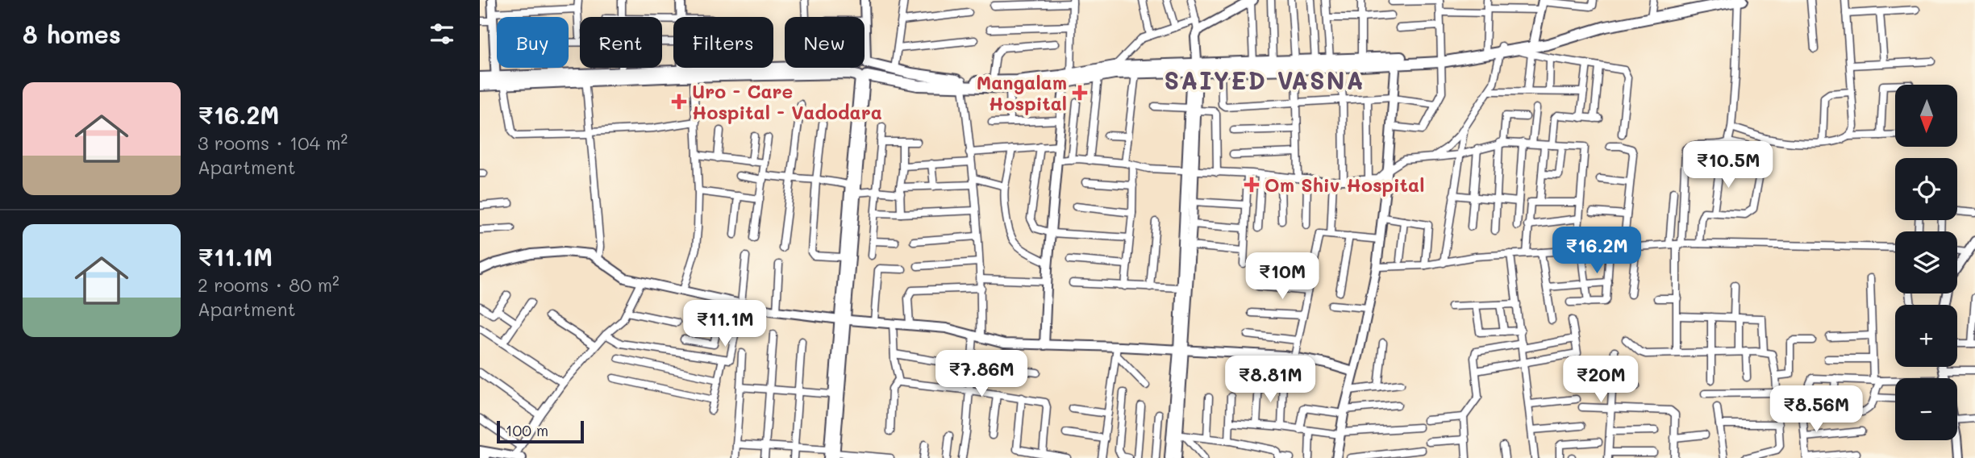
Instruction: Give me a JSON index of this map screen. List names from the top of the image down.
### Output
{
  "districts": ["SAIYED VASNA"],
  "places": {
    "health": ["Mangalam Hospital", "Uro - Care Hospital - Vadodara", "Om Shiv Hospital"]
  },
  "scale_bar": "100 m",
  "north": "bottom",
  "page": {
    "heading": "8 homes",
    "chip": [
      "Buy",
      "Rent",
      "Filters",
      "New"
    ],
    "list": [
      {
        "name": "₹16.2M",
        "note": "3 rooms · 104 m² · Apartment"
      },
      {
        "name": "₹11.1M",
        "note": "2 rooms · 80 m² · Apartment"
      }
    ],
    "map_buttons": ["+", "−"],
    "price": [
      "₹10.5M",
      "₹16.2M",
      "₹10M",
      "₹11.1M",
      "₹7.86M",
      "₹8.81M",
      "₹20M",
      "₹8.56M"
    ],
    "scale": "100 m"
  }
}
